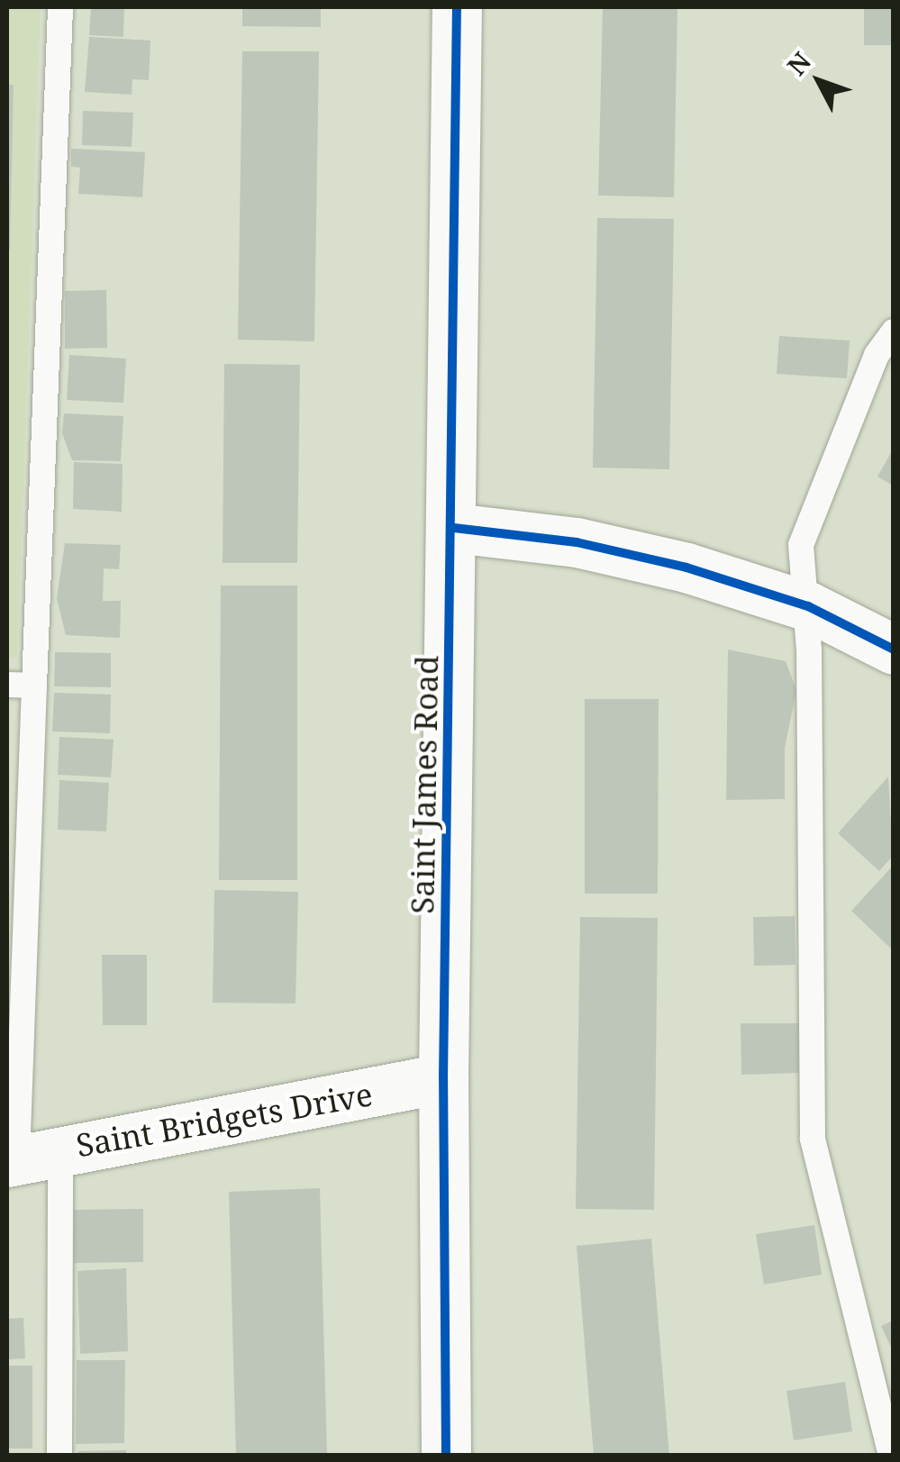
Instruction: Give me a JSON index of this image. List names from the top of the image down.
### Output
{
  "streets": {
    "street": ["Saint James Road", "Saint Bridgets Drive"]
  },
  "crossings": [
    ["Saint James Road", "Saint Bridgets Drive"]
  ],
  "north": "top left"
}
